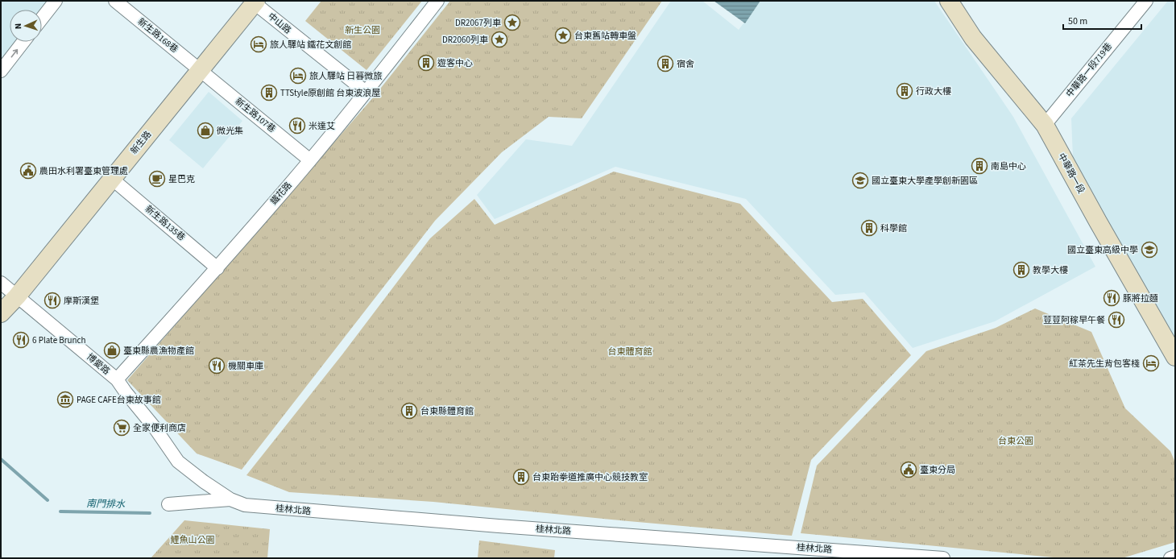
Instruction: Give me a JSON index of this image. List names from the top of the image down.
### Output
{
  "streets": {
    "street": [
      "中山路",
      "新生路168巷",
      "中華路一段719巷",
      "新生路107巷",
      "新生路",
      "中華路一段",
      "鐵花路",
      "新生路135巷",
      "博愛路",
      "桂林北路"
    ]
  },
  "crossings": [
    ["中山路", "新生路"],
    ["中山路", "鐵花路"],
    ["新生路168巷", "新生路107巷"],
    ["新生路168巷", "新生路"],
    ["中華路一段719巷", "中華路一段"],
    ["新生路107巷", "新生路"],
    ["新生路107巷", "鐵花路"],
    ["新生路", "新生路135巷"],
    ["新生路", "博愛路"],
    ["鐵花路", "新生路135巷"],
    ["鐵花路", "博愛路"],
    ["博愛路", "桂林北路"]
  ],
  "water": ["南門排水"],
  "parks": [
    "新生公園",
    "台東體育館",
    "台東公園",
    "鯉魚山公園"
  ],
  "places": {
    "place": ["DR2067列車", "台東舊站轉車盤", "DR2060列車"],
    "hotel": ["旅人驛站 鐵花文創館", "旅人驛站 日暮微旅", "紅茶先生背包客棧"],
    "building": [
      "遊客中心",
      "宿舍",
      "行政大樓",
      "TTStyle原創館 台東波浪屋",
      "南島中心",
      "科學館",
      "教學大樓",
      "台東縣體育館",
      "台東跆拳道推廣中心競技教室"
    ],
    "restaurant": [
      "米達艾",
      "豚將拉麵",
      "摩斯漢堡",
      "荳荳阿稼早午餐",
      "6 Plate Brunch",
      "機關車庫"
    ],
    "shop": ["微光集", "臺東縣農漁物產館"],
    "public building": ["農田水利署臺東管理處", "臺東分局"],
    "cafe": ["星巴克"],
    "school or university": ["國立臺東大學產學創新園區", "國立臺東高級中學"],
    "museum": ["PAGE CAFE台東故事館"],
    "supermarket": ["全家便利商店"]
  },
  "scale_bar": "50 m",
  "north": "left"
}
